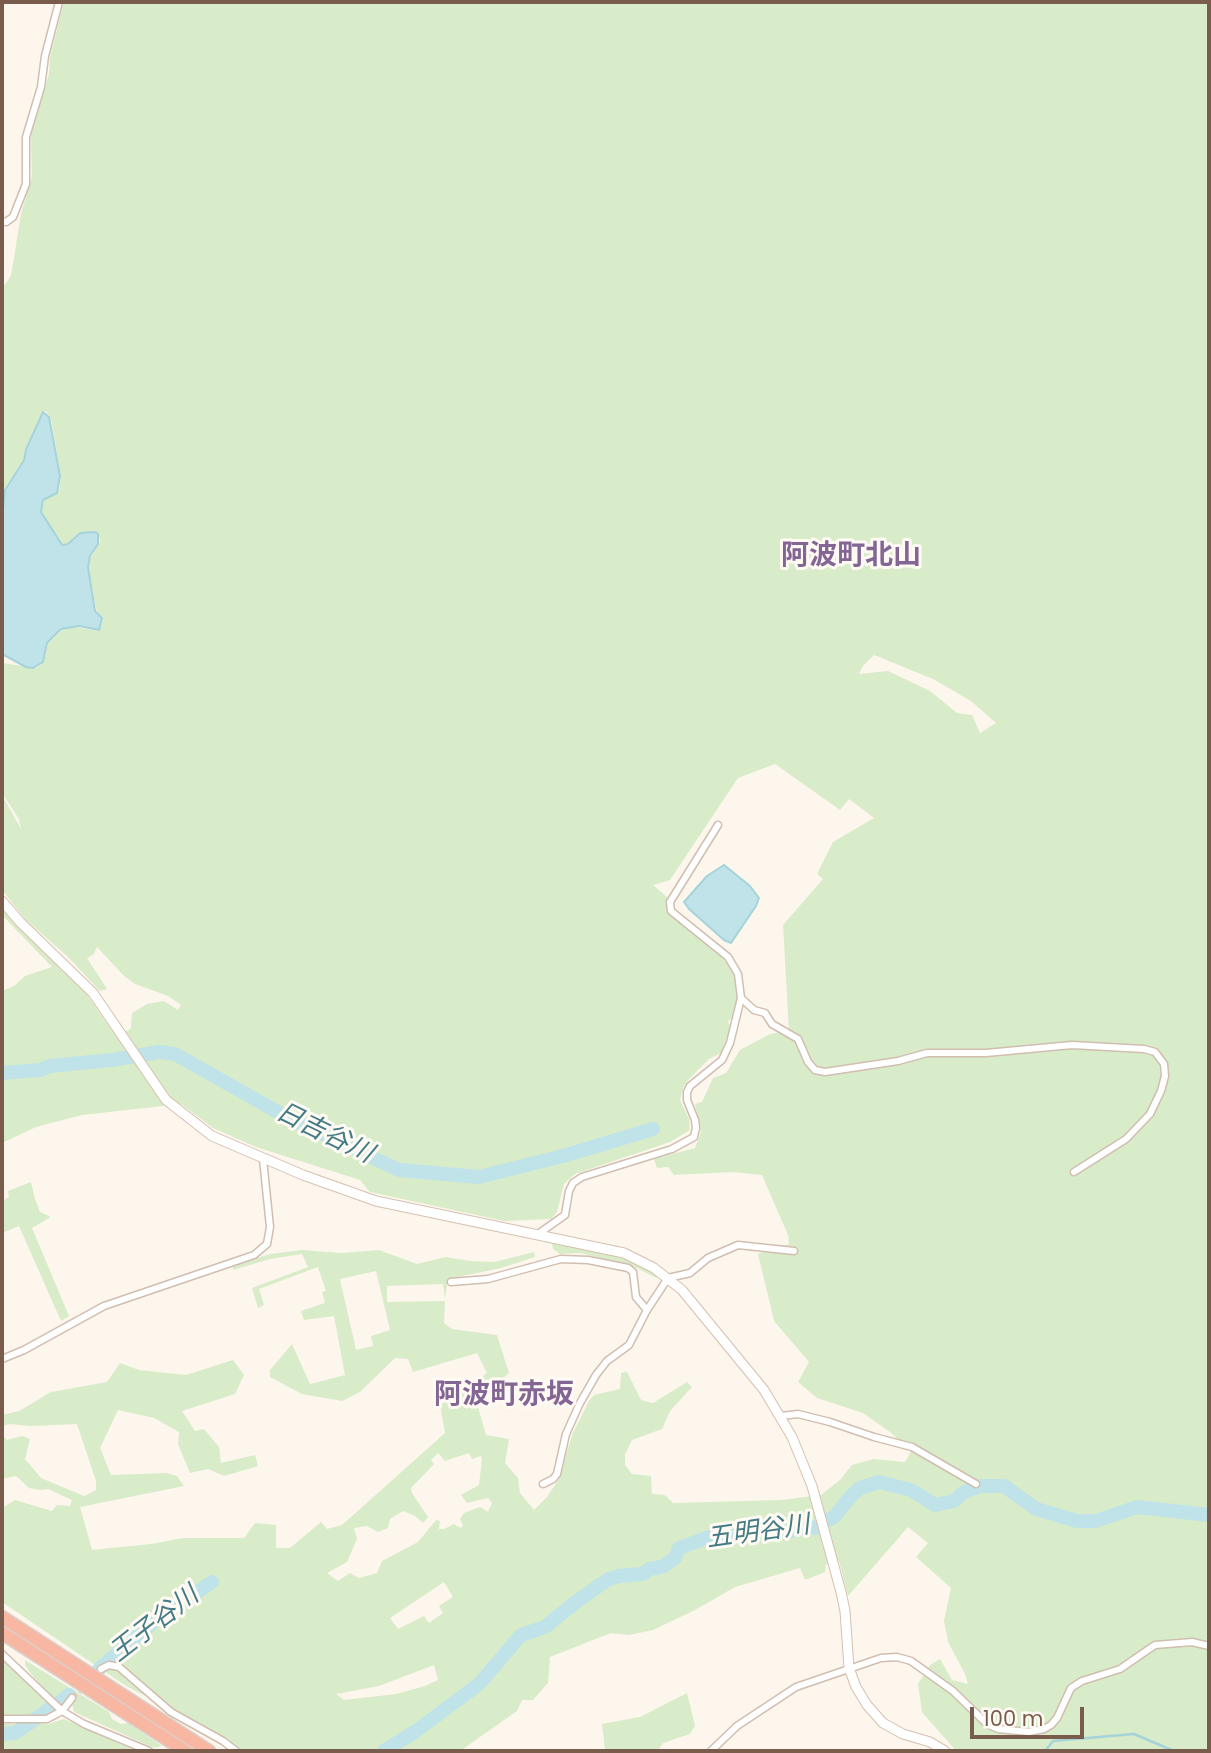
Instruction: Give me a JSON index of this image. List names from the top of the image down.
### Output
{
  "districts": ["阿波町北山", "阿波町赤坂"],
  "water": ["日吉谷川", "五明谷川", "王子谷川"],
  "scale_bar": "100 m"
}
